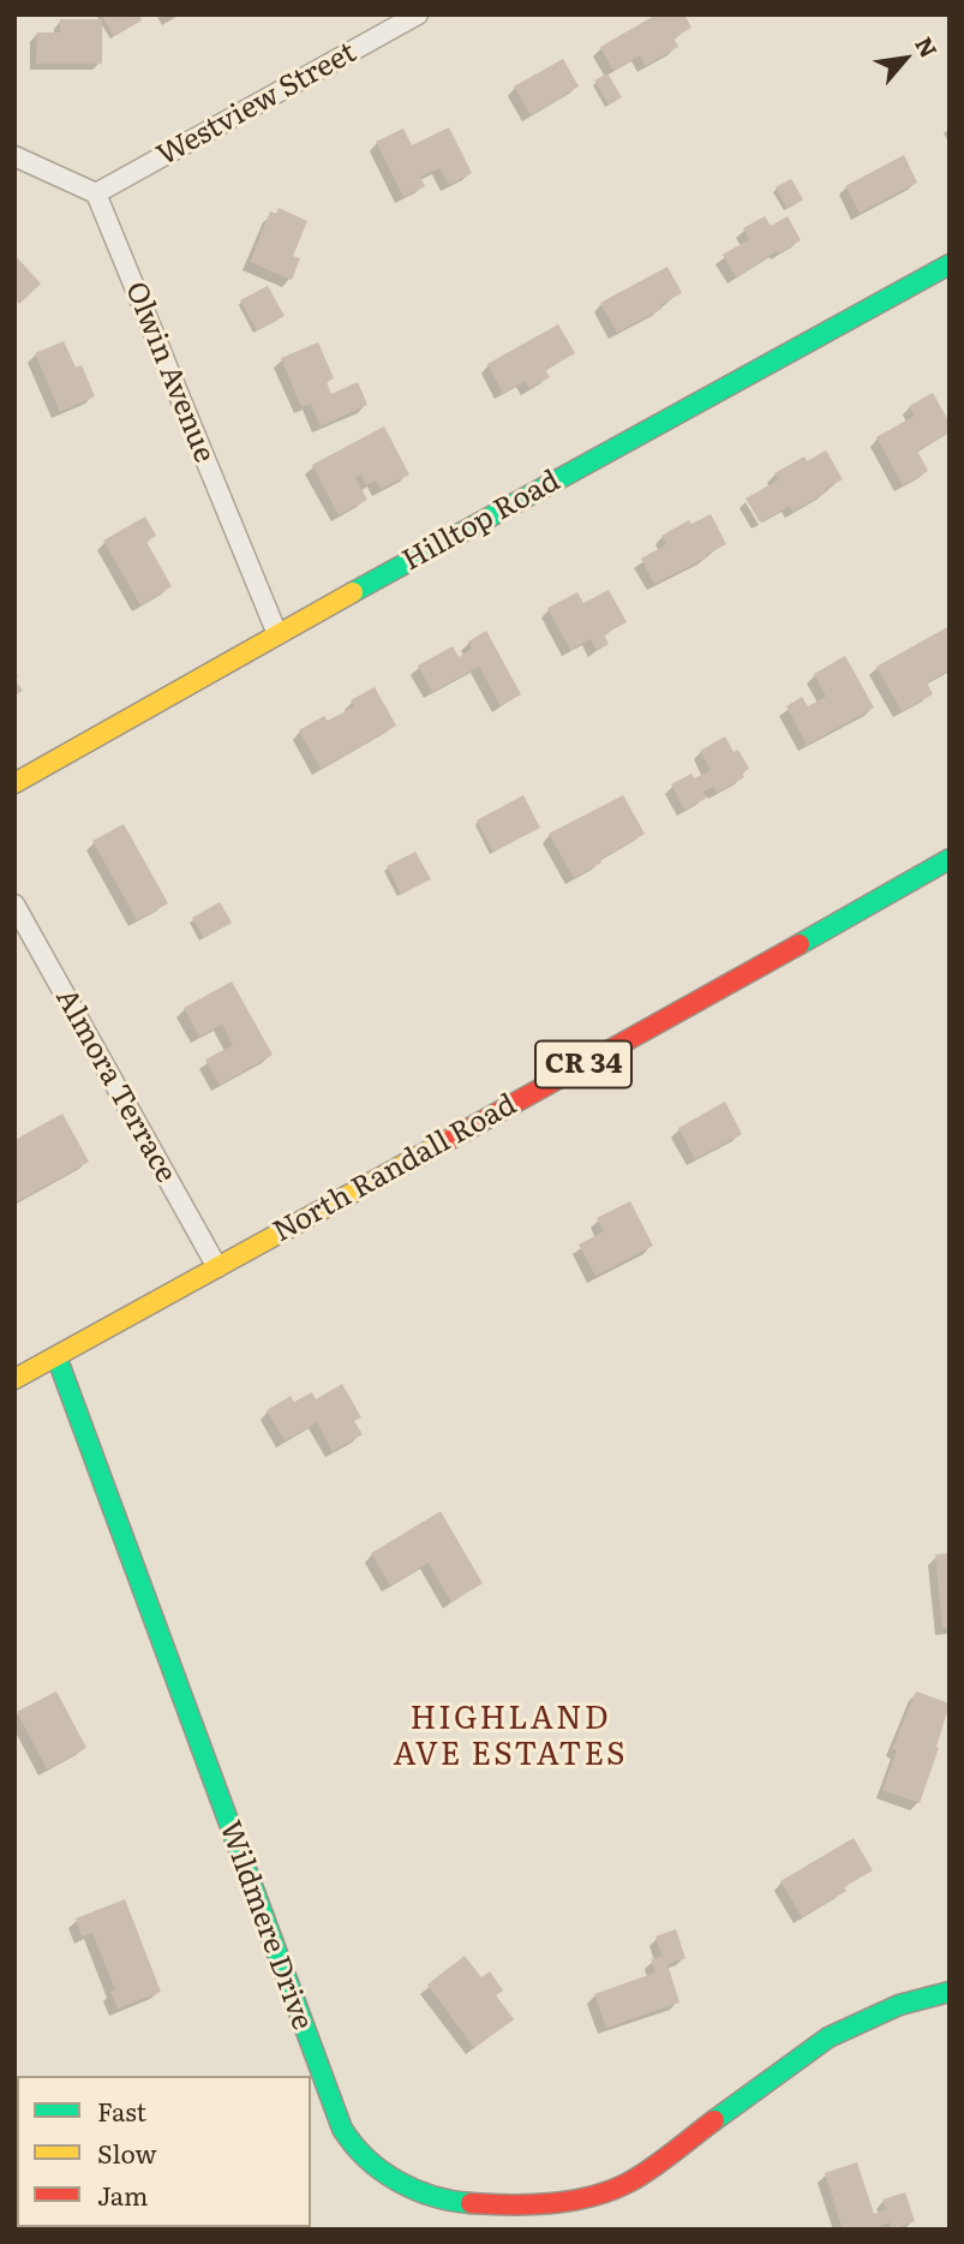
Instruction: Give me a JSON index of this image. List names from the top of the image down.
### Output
{
  "streets": {
    "street": [
      "Westview Street",
      "Olwin Avenue",
      "Hilltop Road",
      "CR 34",
      "Almora Terrace",
      "North Randall Road",
      "Wildmere Drive"
    ]
  },
  "crossings": [
    ["Westview Street", "Olwin Avenue"],
    ["Olwin Avenue", "Hilltop Road"],
    ["Almora Terrace", "North Randall Road"],
    ["North Randall Road", "Wildmere Drive"]
  ],
  "districts": ["HIGHLAND AVE ESTATES"],
  "legend": ["Fast", "Slow", "Jam"],
  "north": "top right"
}
